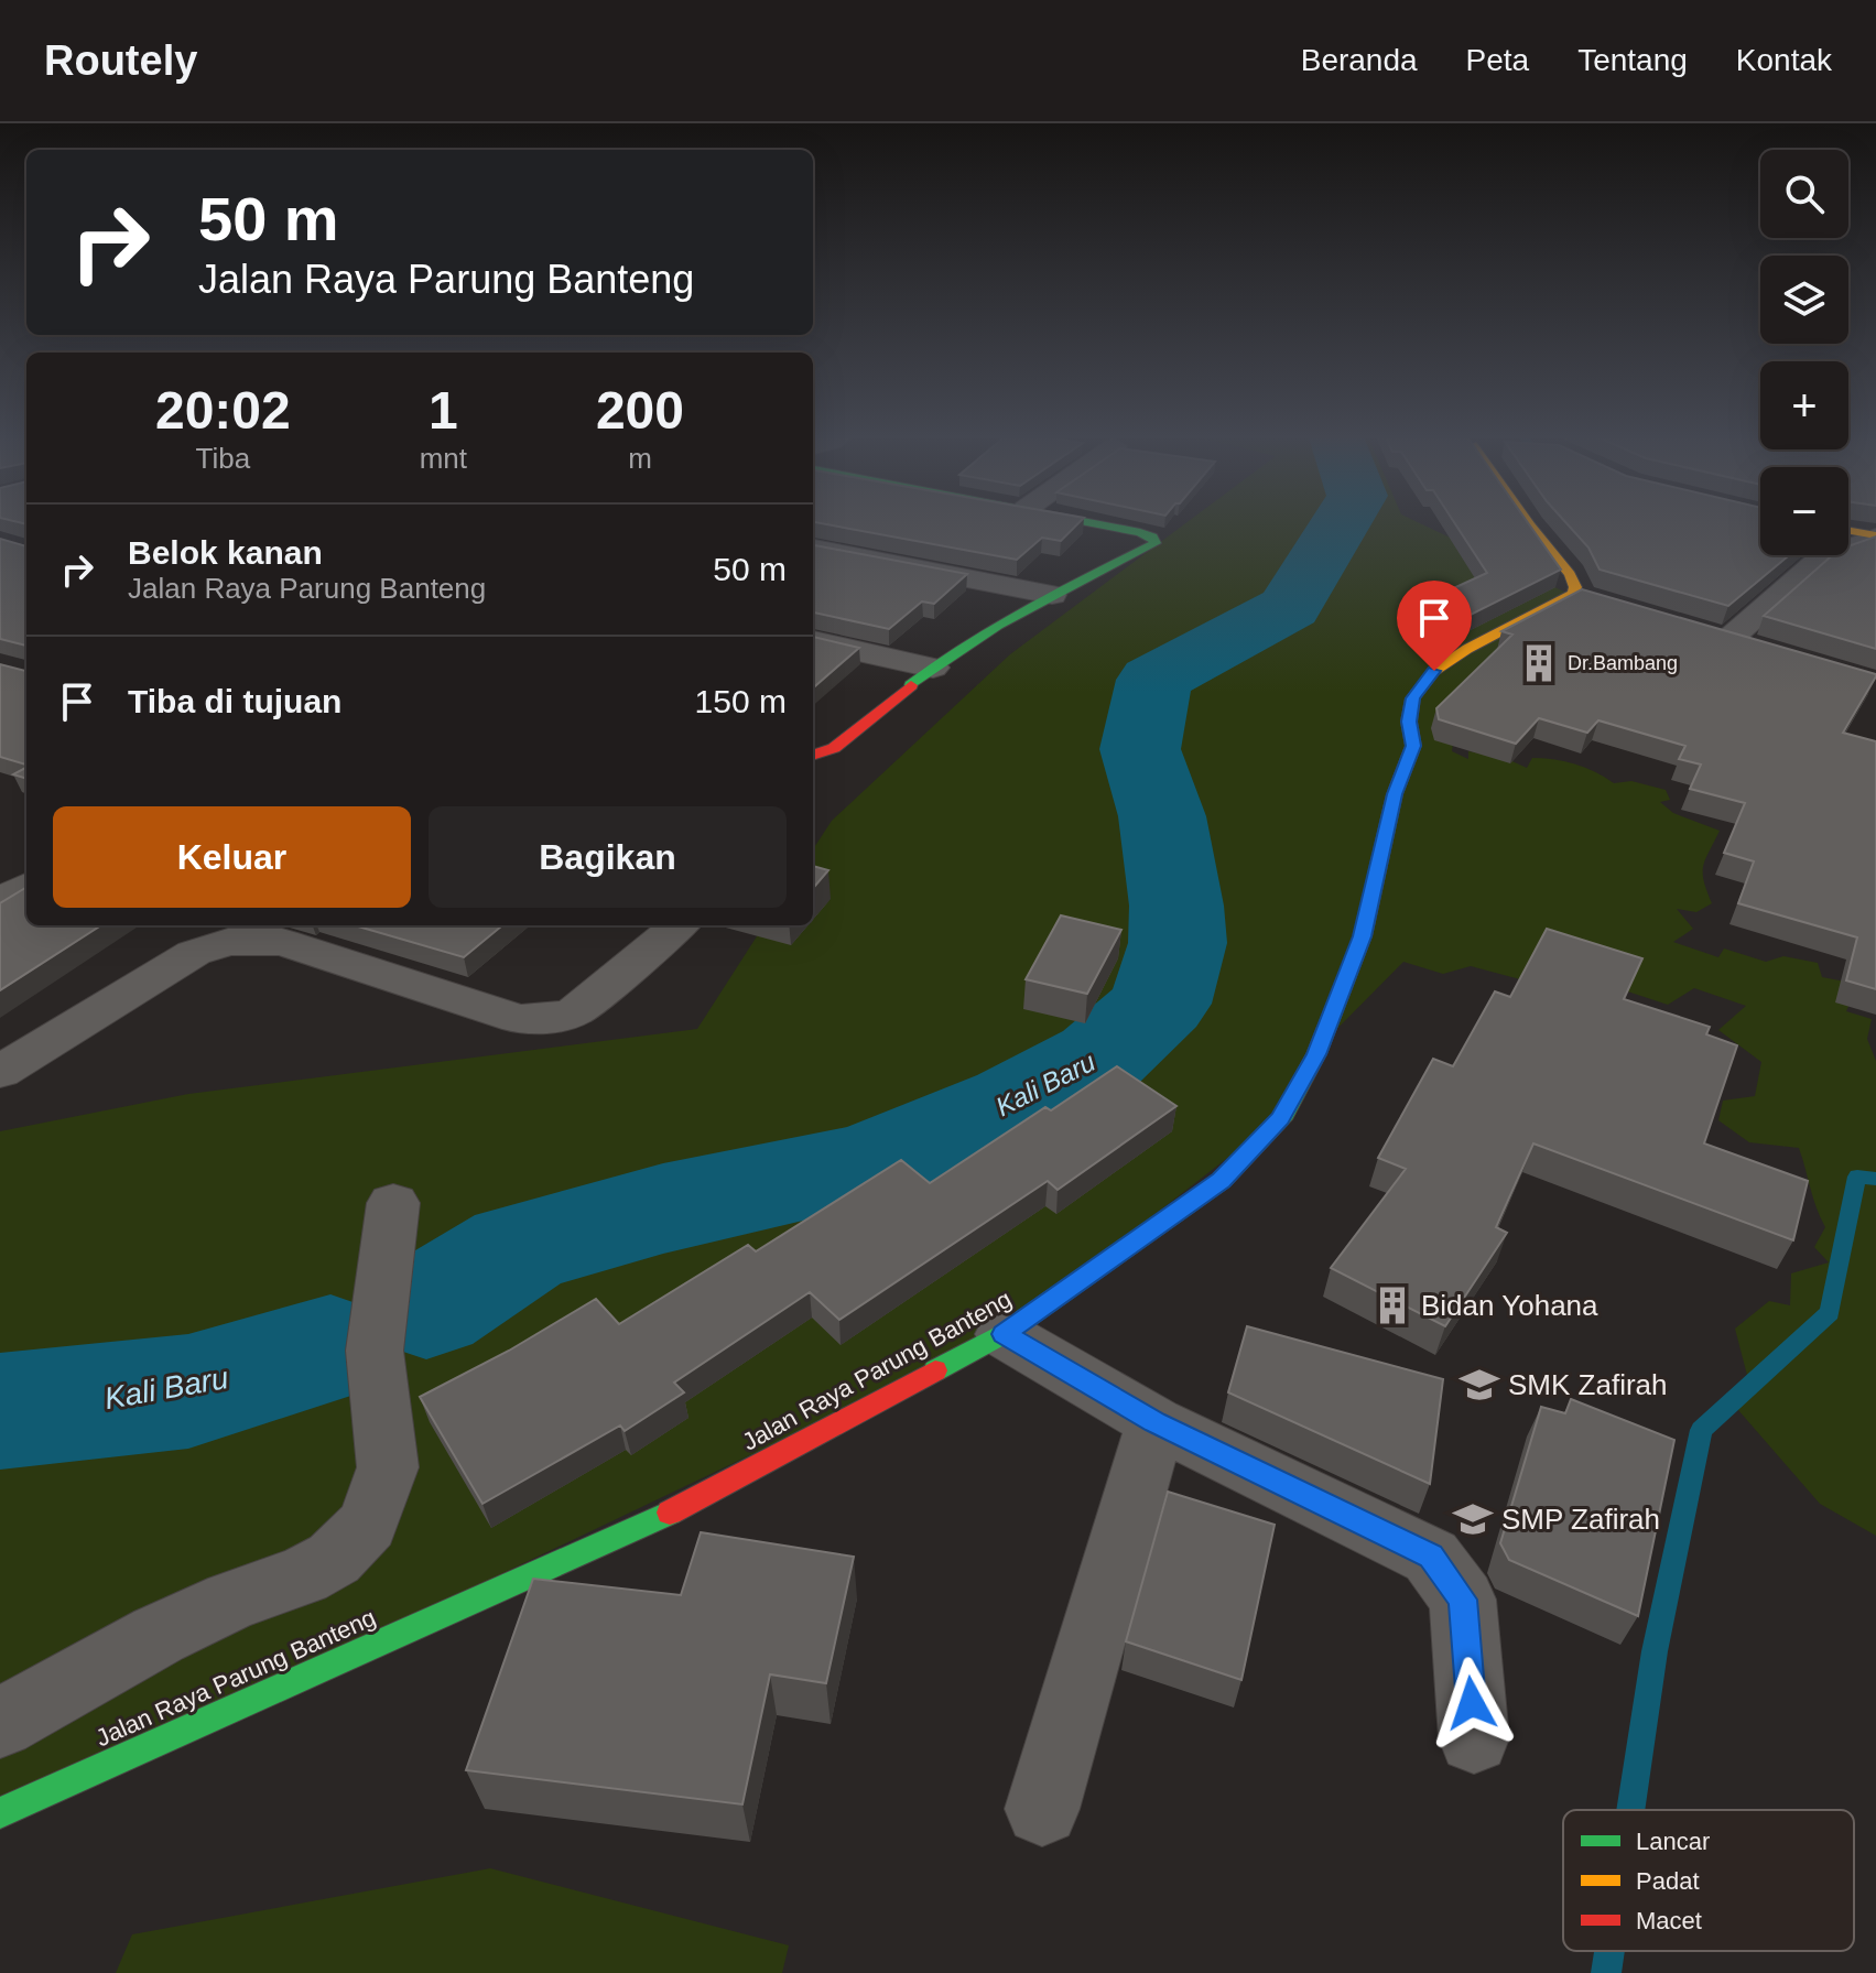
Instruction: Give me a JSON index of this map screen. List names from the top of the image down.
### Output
{
  "streets": {
    "street": ["Jalan Raya Parung Banteng"]
  },
  "water": ["Kali Baru"],
  "places": {
    "building": ["Dr.Bambang", "Bidan Yohana"],
    "school or university": ["SMK Zafirah", "SMP Zafirah"]
  },
  "legend": ["Lancar", "Padat", "Macet"],
  "page": {
    "header": "Routely",
    "nav": [
      "Beranda",
      "Peta",
      "Tentang",
      "Kontak"
    ],
    "map_buttons": ["+", "−"],
    "turn": ["50 m", "Jalan Raya Parung Banteng"],
    "eta": [
      "20:02",
      "Tiba",
      "1",
      "mnt",
      "200",
      "m"
    ],
    "list": [
      {
        "name": "Belok kanan",
        "note": "Jalan Raya Parung Banteng",
        "value": "50 m"
      },
      {
        "name": "Tiba di tujuan",
        "value": "150 m"
      }
    ],
    "buttons": ["Keluar", "Bagikan"]
  }
}
